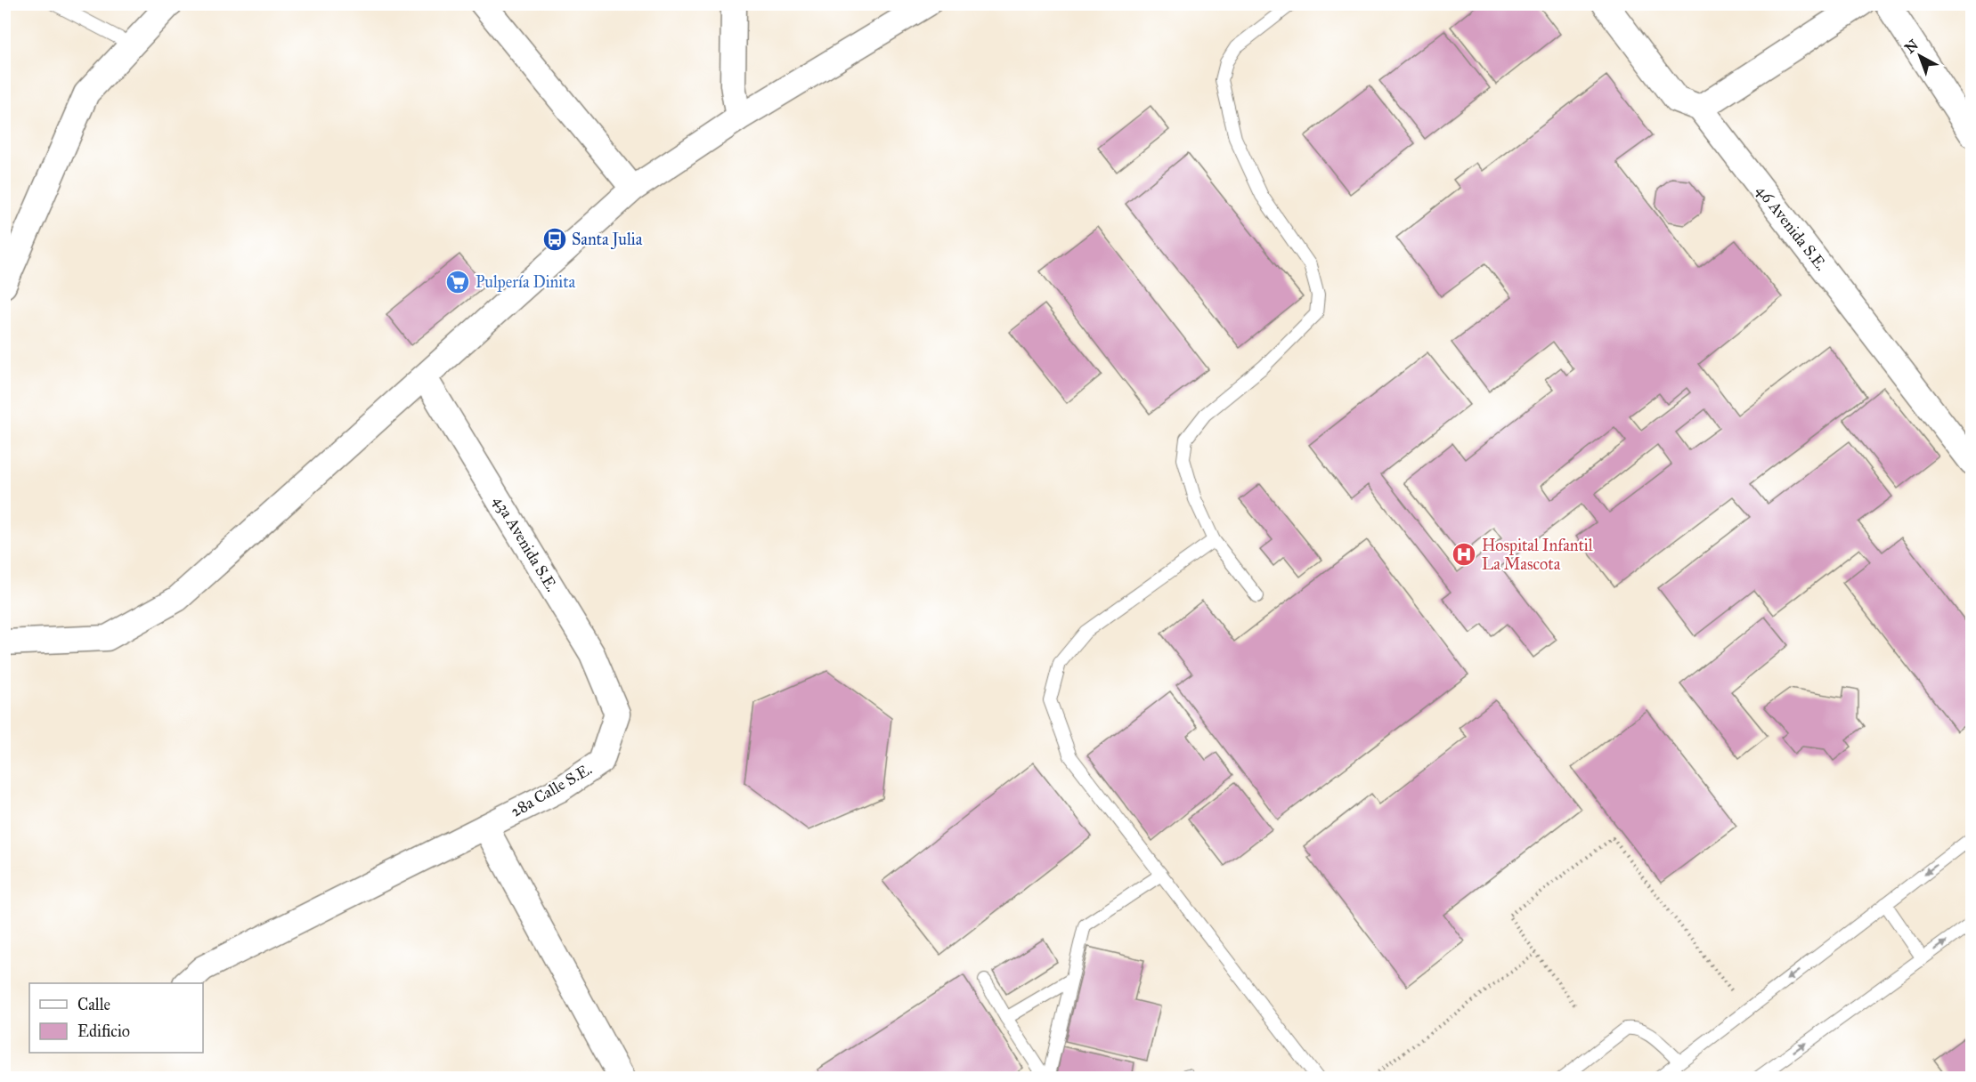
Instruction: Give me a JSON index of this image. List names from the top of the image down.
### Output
{
  "streets": {
    "street": ["46 Avenida S.E.", "43a Avenida S.E.", "28a Calle S.E."]
  },
  "crossings": [
    ["43a Avenida S.E.", "28a Calle S.E."]
  ],
  "places": {
    "bus stop": ["Santa Julia"],
    "supermarket": ["Pulpería Dinita"],
    "hospital": ["Hospital Infantil La Mascota"]
  },
  "legend": ["Calle", "Edificio"],
  "north": "top left"
}
